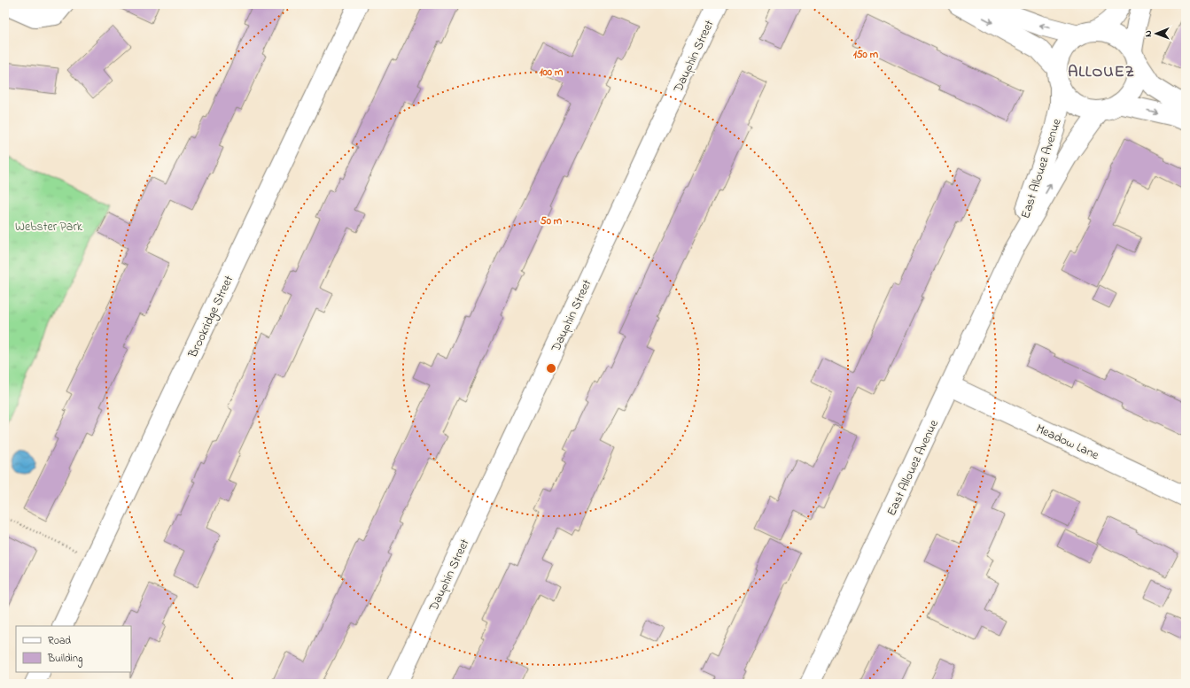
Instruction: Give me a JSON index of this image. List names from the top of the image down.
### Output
{
  "streets": {
    "street": [
      "Dauphin Street",
      "East Allouez Avenue",
      "Brookridge Street",
      "Meadow Lane"
    ]
  },
  "crossings": [
    ["East Allouez Avenue", "Meadow Lane"]
  ],
  "districts": ["ALLOUEZ"],
  "parks": ["Webster Park"],
  "legend": ["Road", "Building"],
  "north": "left",
  "rings": ["150 m", "100 m", "50 m"]
}
